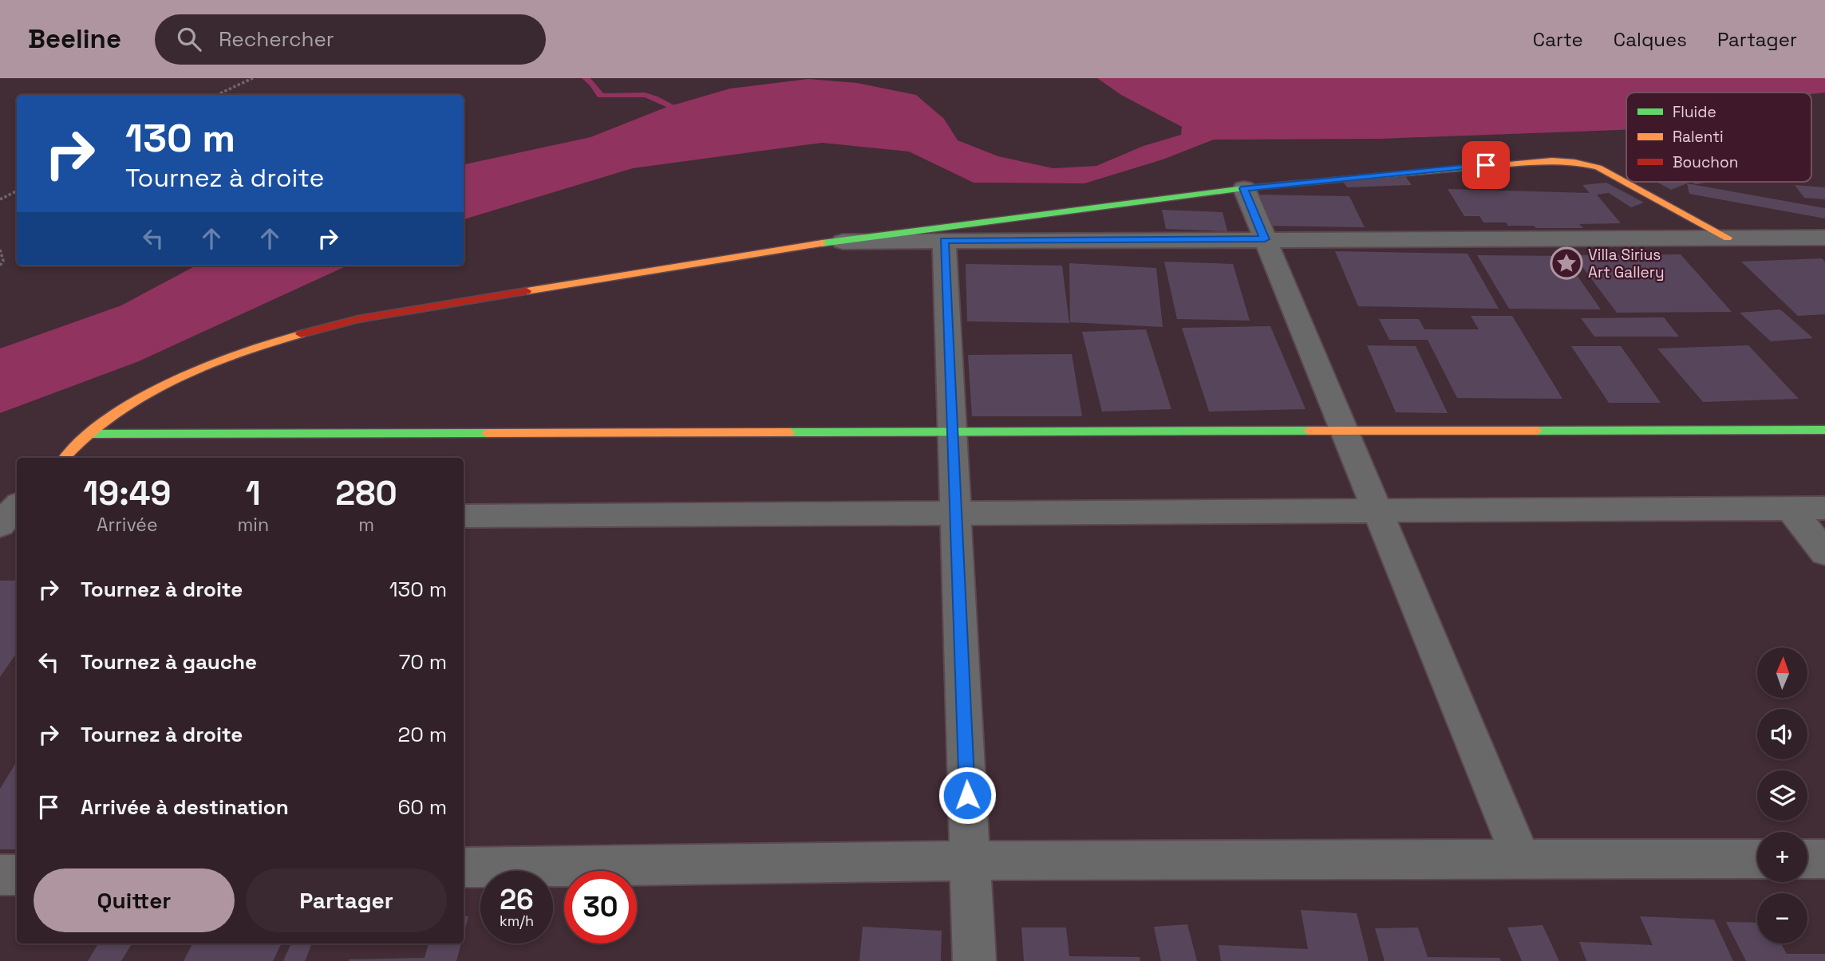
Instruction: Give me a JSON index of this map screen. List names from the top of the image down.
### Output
{
  "places": {
    "place": ["Villa Sirius Art Gallery"]
  },
  "legend": ["Fluide", "Ralenti", "Bouchon"],
  "north": "top",
  "page": {
    "header": "Beeline",
    "search": "Rechercher",
    "nav": ["Carte", "Calques", "Partager"],
    "turn": ["130 m", "Tournez à droite"],
    "eta": [
      "19:49",
      "Arrivée",
      "1",
      "min",
      "280",
      "m"
    ],
    "list": [
      {
        "name": "Tournez à droite",
        "value": "130 m"
      },
      {
        "name": "Tournez à gauche",
        "value": "70 m"
      },
      {
        "name": "Tournez à droite",
        "value": "20 m"
      },
      {
        "name": "Arrivée à destination",
        "value": "60 m"
      }
    ],
    "map_buttons": ["+", "−"],
    "buttons": ["Quitter", "Partager"],
    "speed": "26 km/h",
    "limit": "30"
  }
}
